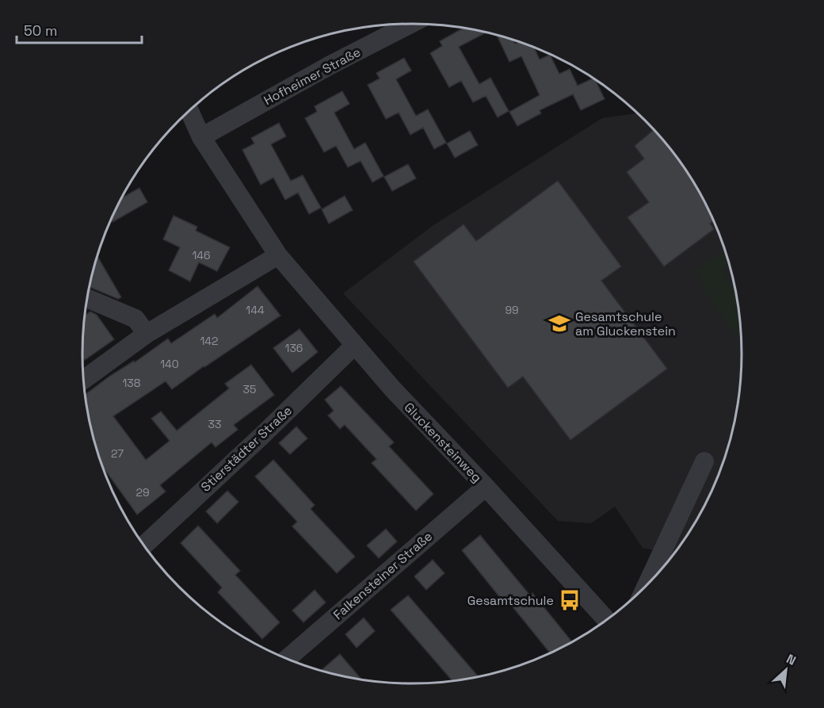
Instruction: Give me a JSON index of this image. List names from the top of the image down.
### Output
{
  "streets": {
    "street": [
      "Hofheimer Straße",
      "Gluckensteinweg",
      "Stierstädter Straße",
      "Falkensteiner Straße"
    ]
  },
  "crossings": [
    ["Hofheimer Straße", "Gluckensteinweg"],
    ["Gluckensteinweg", "Stierstädter Straße"],
    ["Gluckensteinweg", "Falkensteiner Straße"]
  ],
  "places": {
    "school or university": ["Gesamtschule am Gluckenstein"],
    "bus stop": ["Gesamtschule"]
  },
  "house_numbers": [
    "146",
    "144",
    "99",
    "142",
    "136",
    "140",
    "138",
    "35",
    "33",
    "27",
    "29"
  ],
  "scale_bar": "50 m",
  "north": "top right"
}
